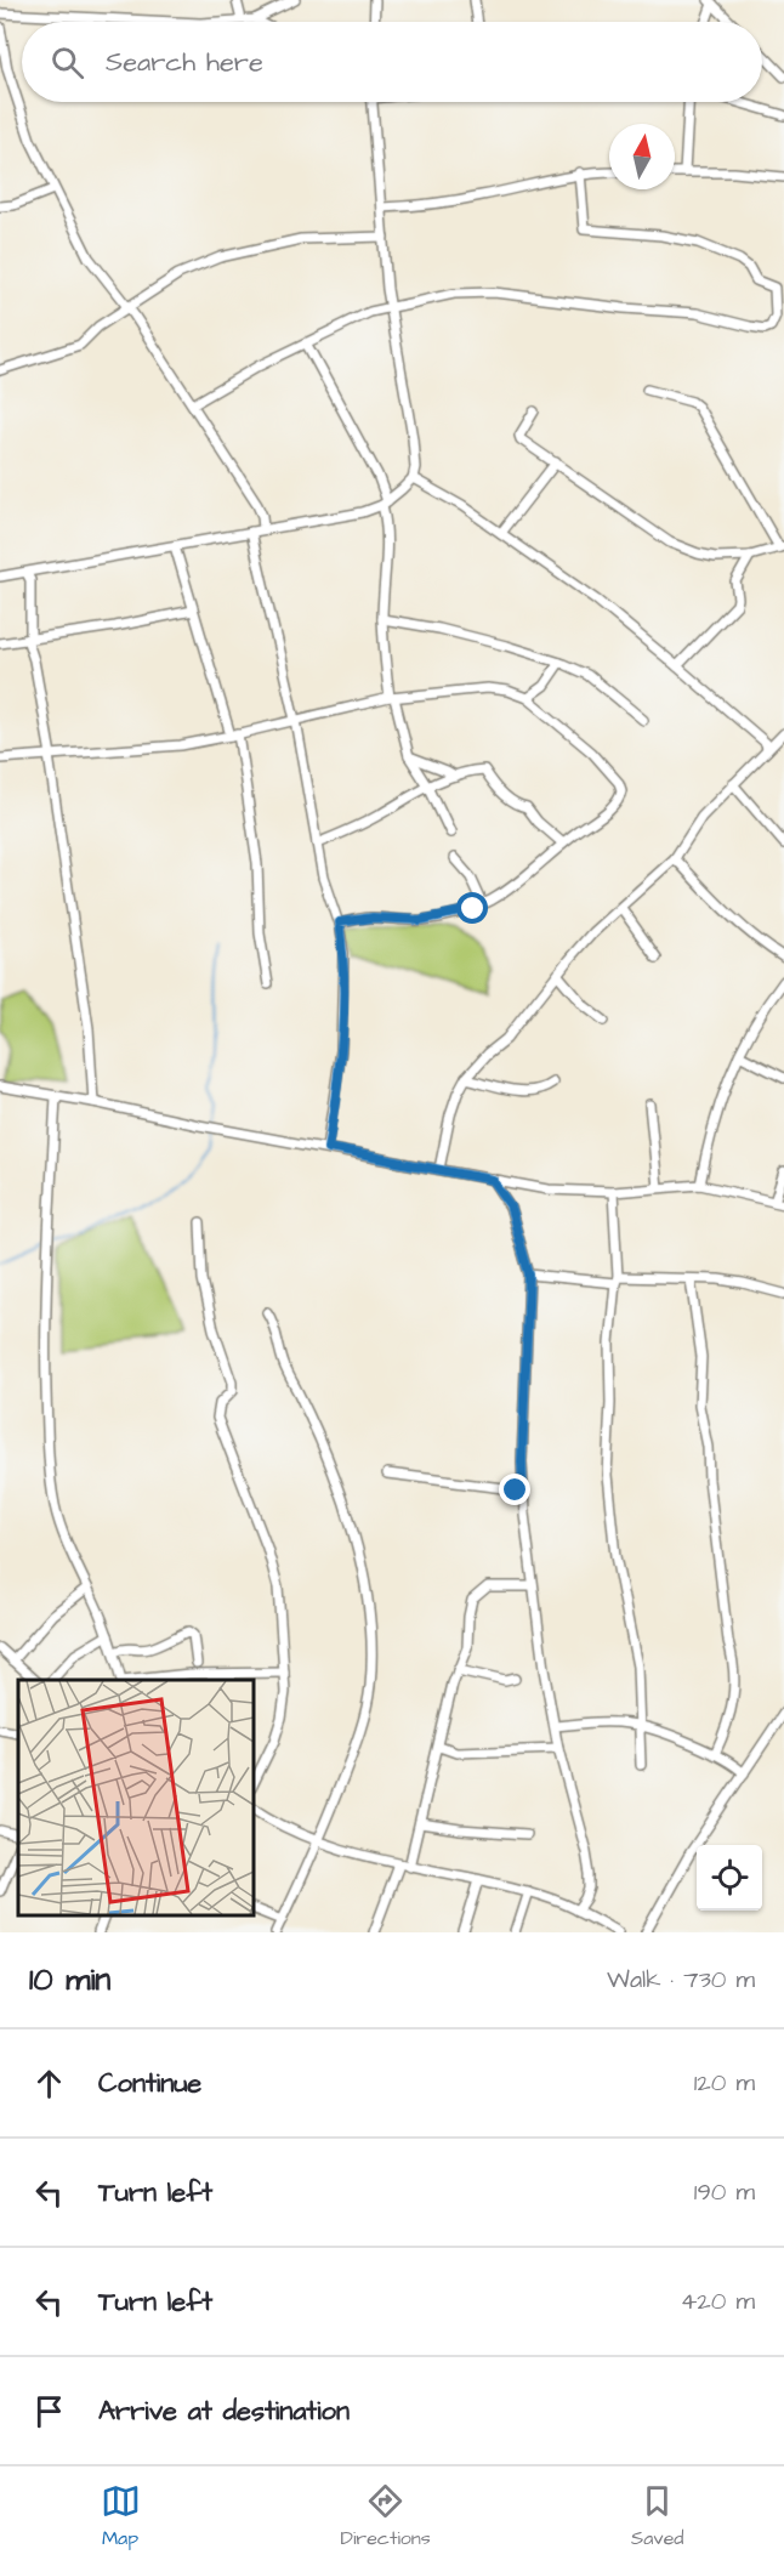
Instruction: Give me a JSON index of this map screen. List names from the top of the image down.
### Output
{
  "north": "top",
  "page": {
    "search": "Search here",
    "heading": ["10 min", "Walk · 730 m"],
    "list": [
      ["Continue", "120 m"],
      ["Turn left", "190 m"],
      ["Turn left", "420 m"],
      "Arrive at destination"
    ],
    "nav": ["Map", "Directions", "Saved"]
  }
}
